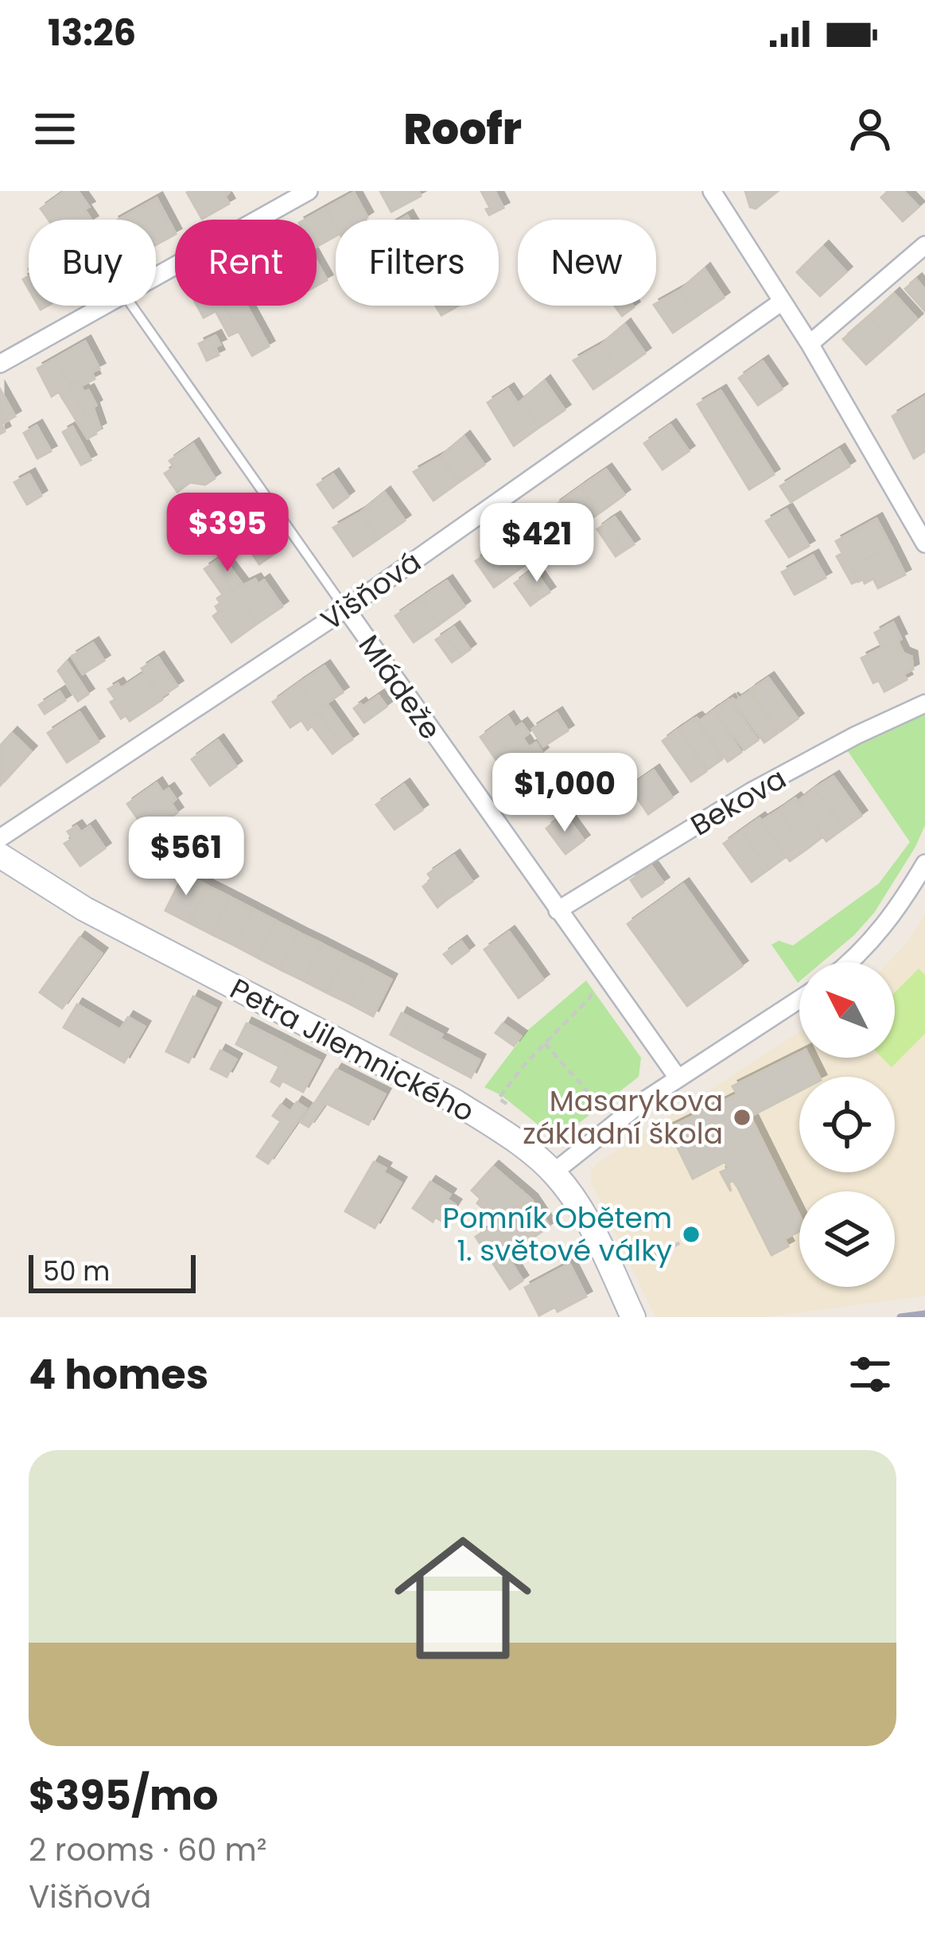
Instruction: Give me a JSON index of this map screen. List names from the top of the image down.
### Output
{
  "streets": {
    "street": [
      "Višňová",
      "Mládeže",
      "Bekova",
      "Petra Jilemnického"
    ]
  },
  "crossings": [
    ["Višňová", "Mládeže"],
    ["Mládeže", "Bekova"]
  ],
  "places": ["Masarykova základní škola", "Pomník Obětem 1. světové války"],
  "scale_bar": "50 m",
  "north": "top left",
  "page": {
    "status": "13:26",
    "header": "Roofr",
    "chip": [
      "Buy",
      "Rent",
      "Filters",
      "New"
    ],
    "price": [
      "$395",
      "$421",
      "$1,000",
      "$561"
    ],
    "scale": "50 m",
    "heading": "4 homes",
    "list": [
      {
        "name": "$395/mo",
        "note": "2 rooms · 60 m² · Višňová"
      }
    ]
  }
}
